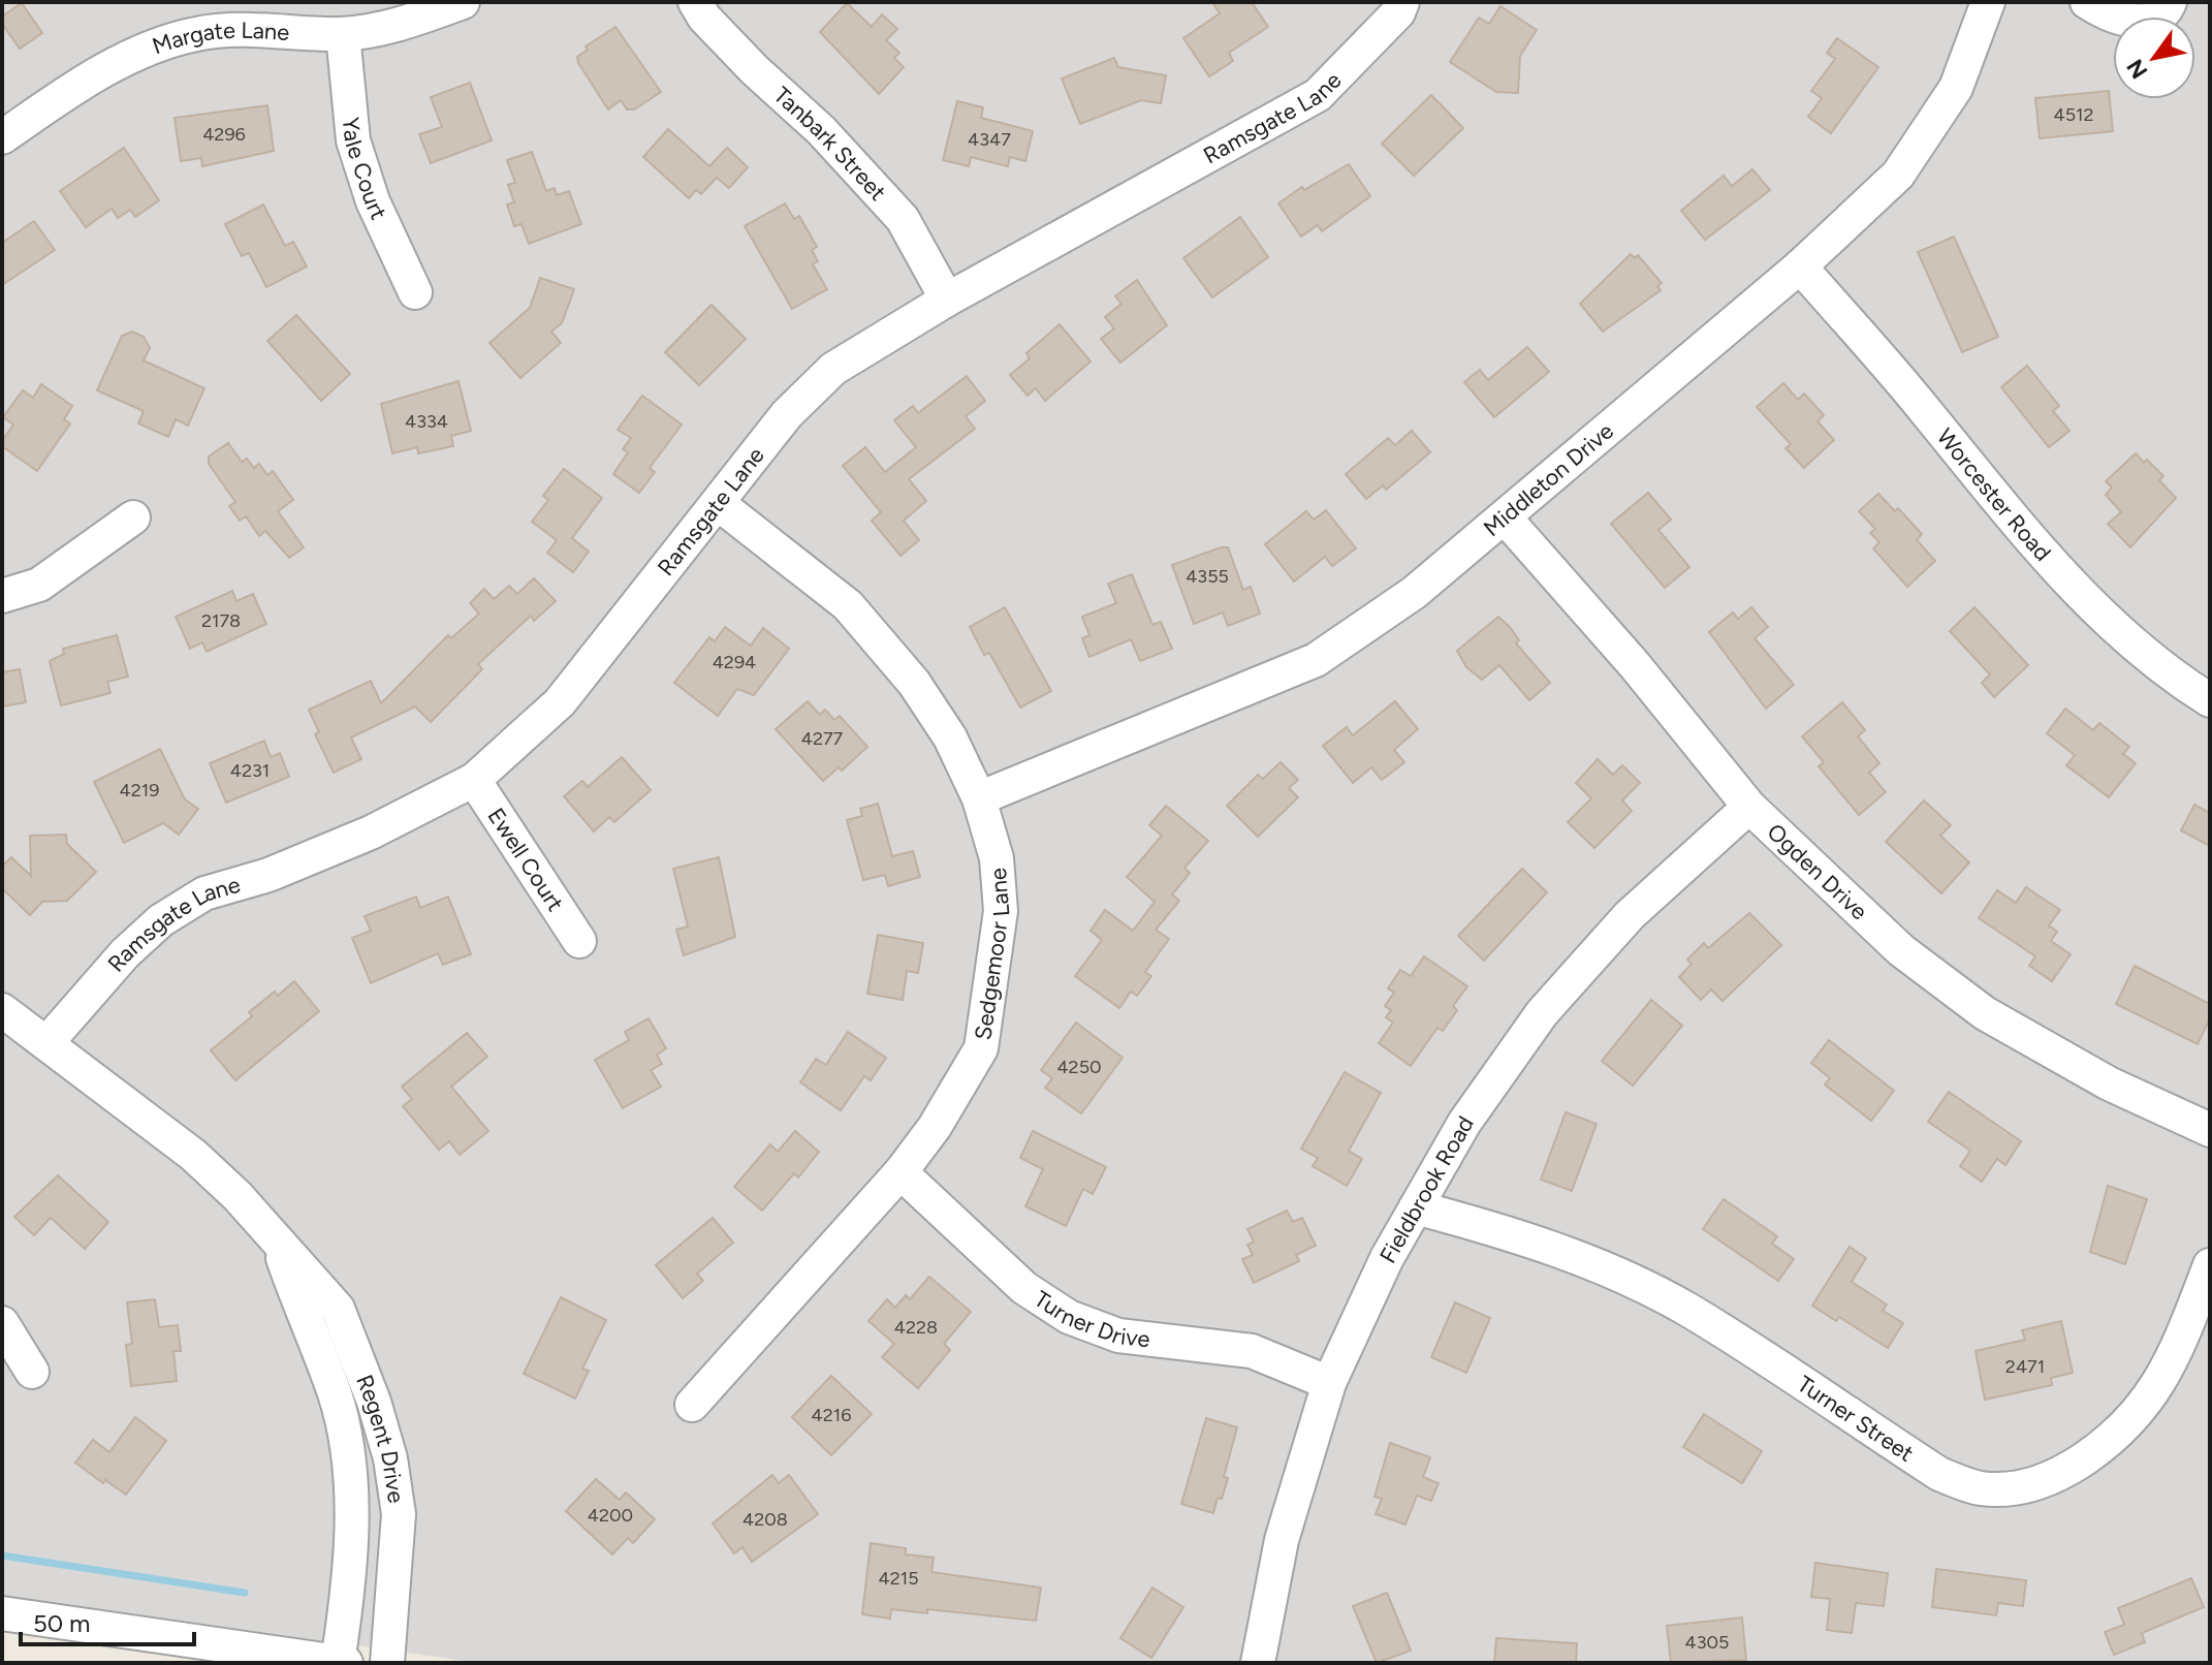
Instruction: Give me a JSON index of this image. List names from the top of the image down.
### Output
{
  "streets": {
    "street": [
      "Margate Lane",
      "Ramsgate Lane",
      "Tanbark Street",
      "Yale Court",
      "Middleton Drive",
      "Worcester Road",
      "Ewell Court",
      "Ogden Drive",
      "Sedgemoor Lane",
      "Fieldbrook Road",
      "Turner Drive",
      "Turner Street",
      "Regent Drive"
    ]
  },
  "crossings": [
    ["Margate Lane", "Yale Court"],
    ["Ramsgate Lane", "Tanbark Street"],
    ["Ramsgate Lane", "Ewell Court"],
    ["Ramsgate Lane", "Sedgemoor Lane"],
    ["Ramsgate Lane", "Regent Drive"],
    ["Middleton Drive", "Worcester Road"],
    ["Middleton Drive", "Ogden Drive"],
    ["Middleton Drive", "Sedgemoor Lane"],
    ["Ogden Drive", "Fieldbrook Road"],
    ["Sedgemoor Lane", "Turner Drive"],
    ["Fieldbrook Road", "Turner Drive"],
    ["Fieldbrook Road", "Turner Street"]
  ],
  "house_numbers": [
    "4512",
    "4296",
    "4347",
    "4334",
    "4355",
    "2178",
    "4294",
    "4277",
    "4231",
    "4219",
    "4250",
    "4228",
    "2471",
    "4216",
    "4200",
    "4208",
    "4215",
    "4305"
  ],
  "scale_bar": "50 m",
  "north": "bottom left"
}
